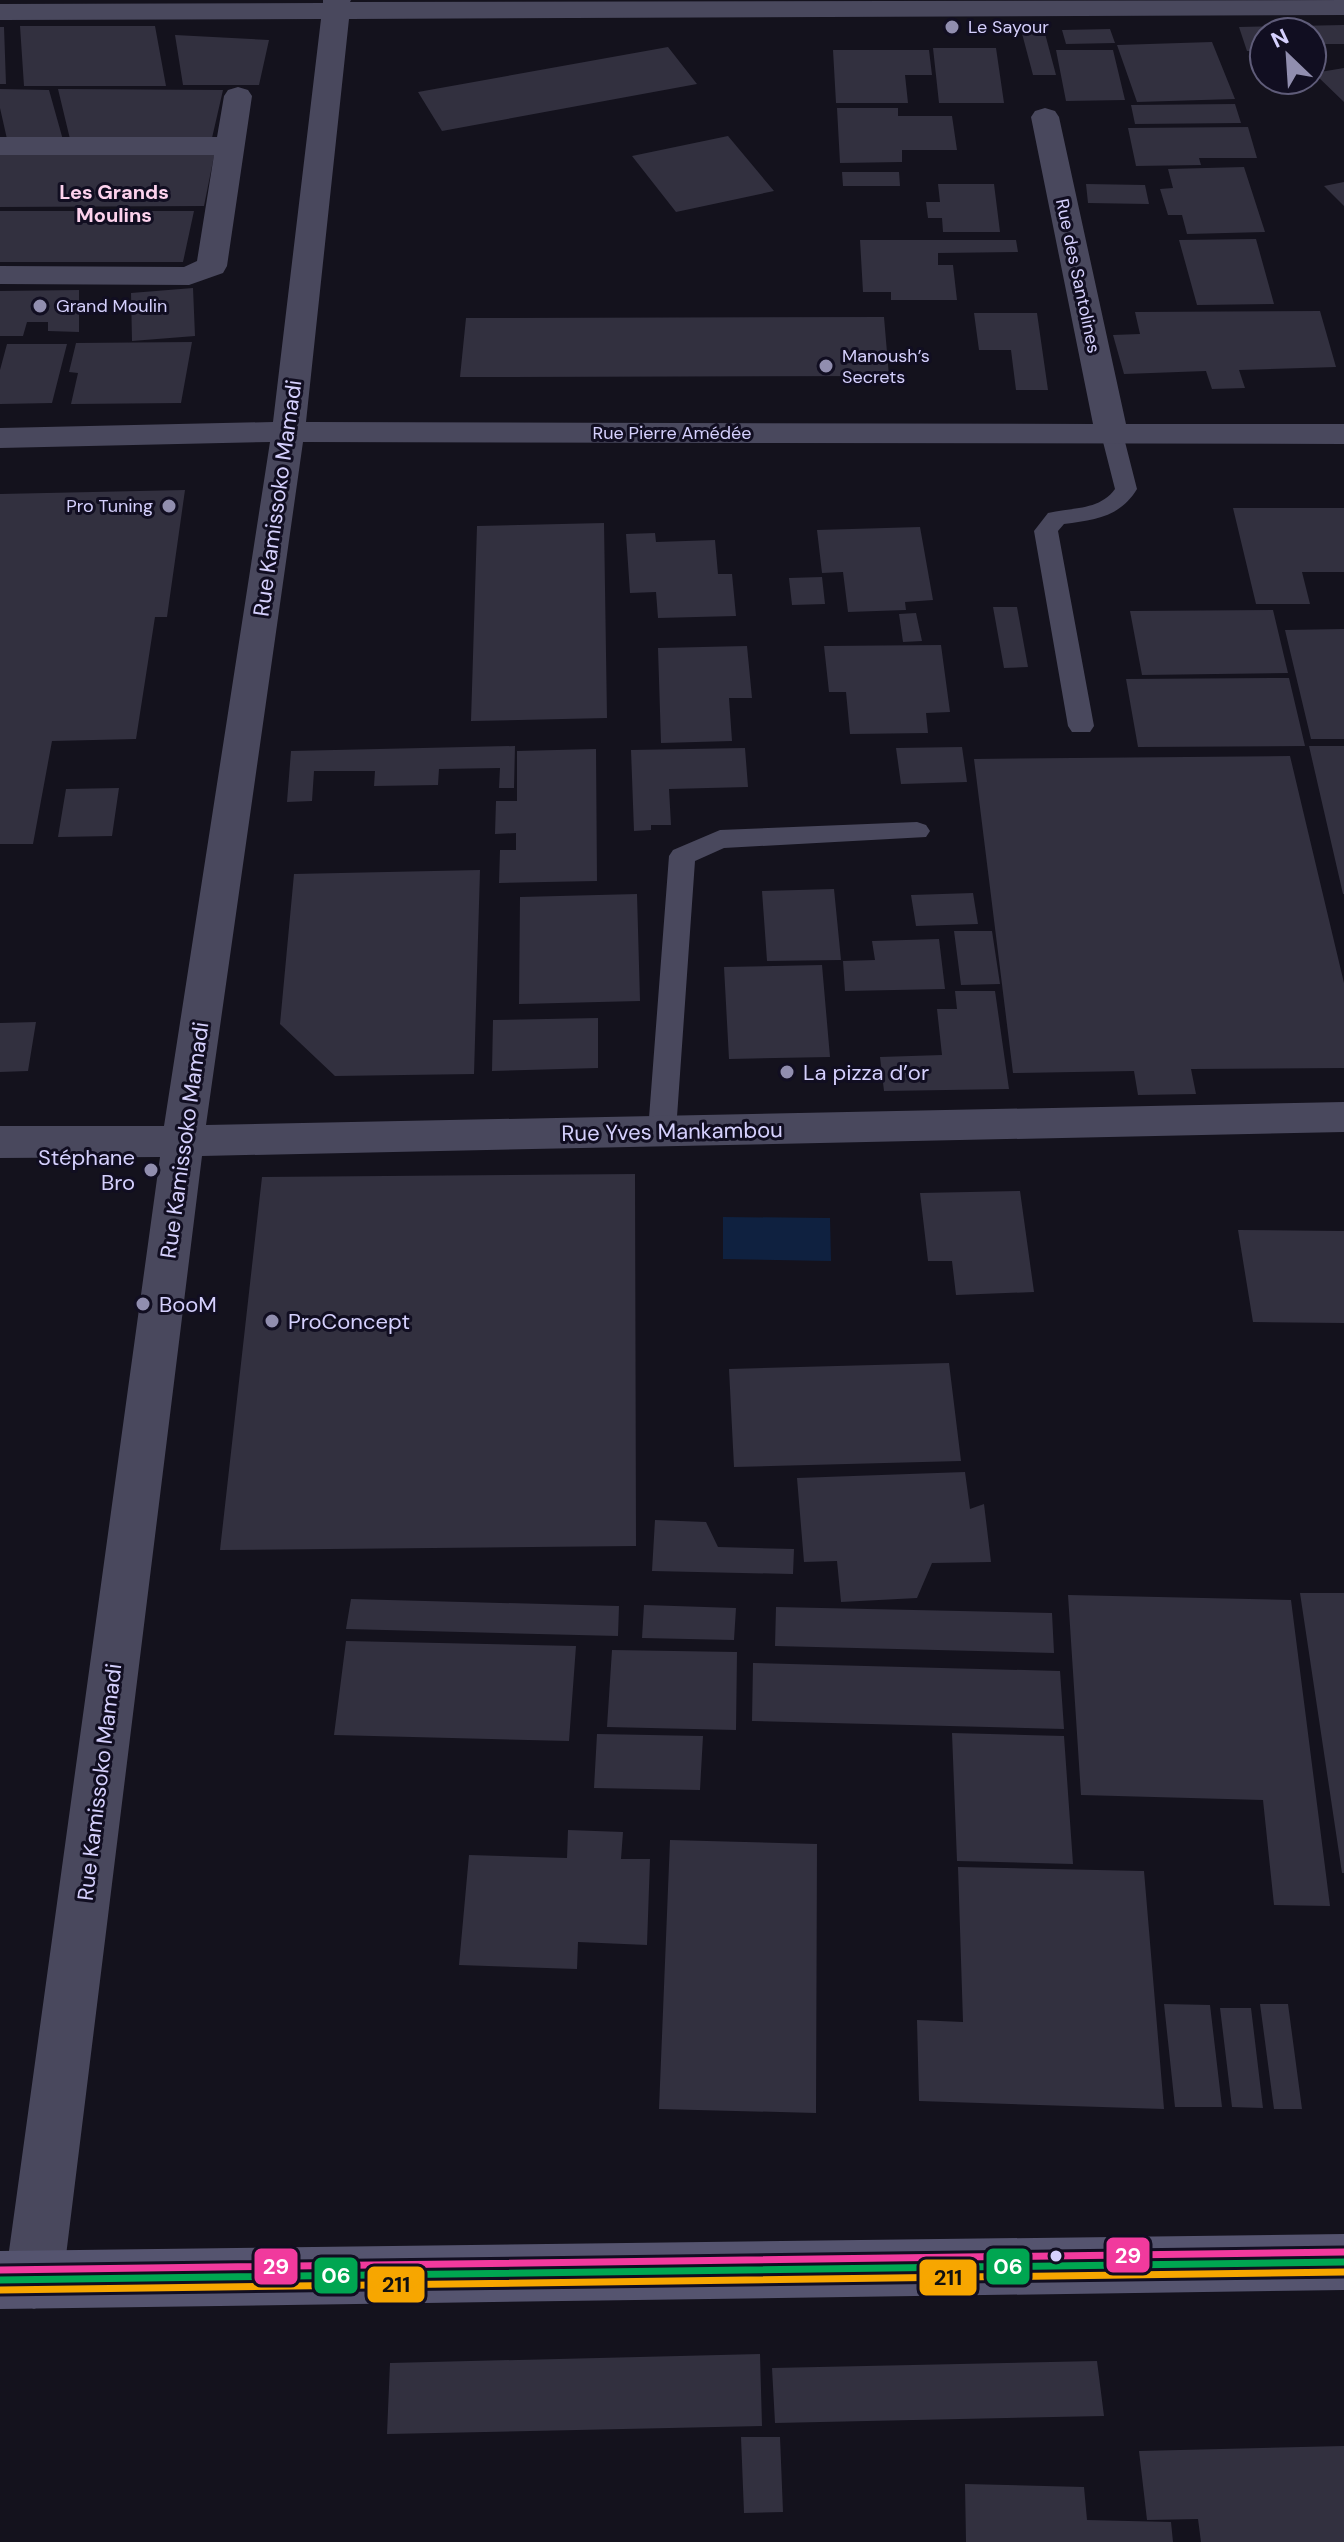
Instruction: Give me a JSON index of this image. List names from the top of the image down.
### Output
{
  "streets": {
    "street": [
      "Rue des Santolines",
      "Rue Pierre Amédée",
      "Rue Kamissoko Mamadi",
      "Rue Yves Mankambou"
    ]
  },
  "crossings": [
    ["Rue des Santolines", "Rue Pierre Amédée"],
    ["Rue Pierre Amédée", "Rue Kamissoko Mamadi"],
    ["Rue Kamissoko Mamadi", "Rue Yves Mankambou"]
  ],
  "districts": ["Les Grands Moulins"],
  "places": [
    "Le Sayour",
    "Grand Moulin",
    "Manoush’s Secrets",
    "Pro Tuning",
    "La pizza d’or",
    "Stéphane Bro",
    "BooM",
    "ProConcept"
  ],
  "lines": ["transit line 29", "transit line 06", "transit line 211"],
  "north": "top left"
}
